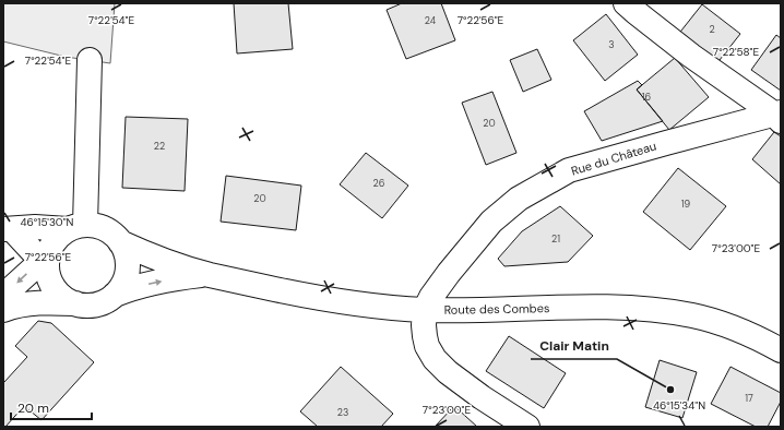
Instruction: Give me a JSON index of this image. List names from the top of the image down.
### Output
{
  "streets": {
    "street": ["Rue du Château", "Route des Combes"]
  },
  "crossings": [
    ["Rue du Château", "Route des Combes"]
  ],
  "places": ["Clair Matin"],
  "house_numbers": [
    "24",
    "2",
    "3",
    "16",
    "20",
    "22",
    "26",
    "20",
    "19",
    "21",
    "17",
    "23"
  ],
  "scale_bar": "20 m",
  "coordinates": [
    "7°22'54\"E",
    "7°22'56\"E",
    "7°22'58\"E",
    "46°15'30\"N",
    "7°23'00\"E",
    "46°15'34\"N"
  ]
}
